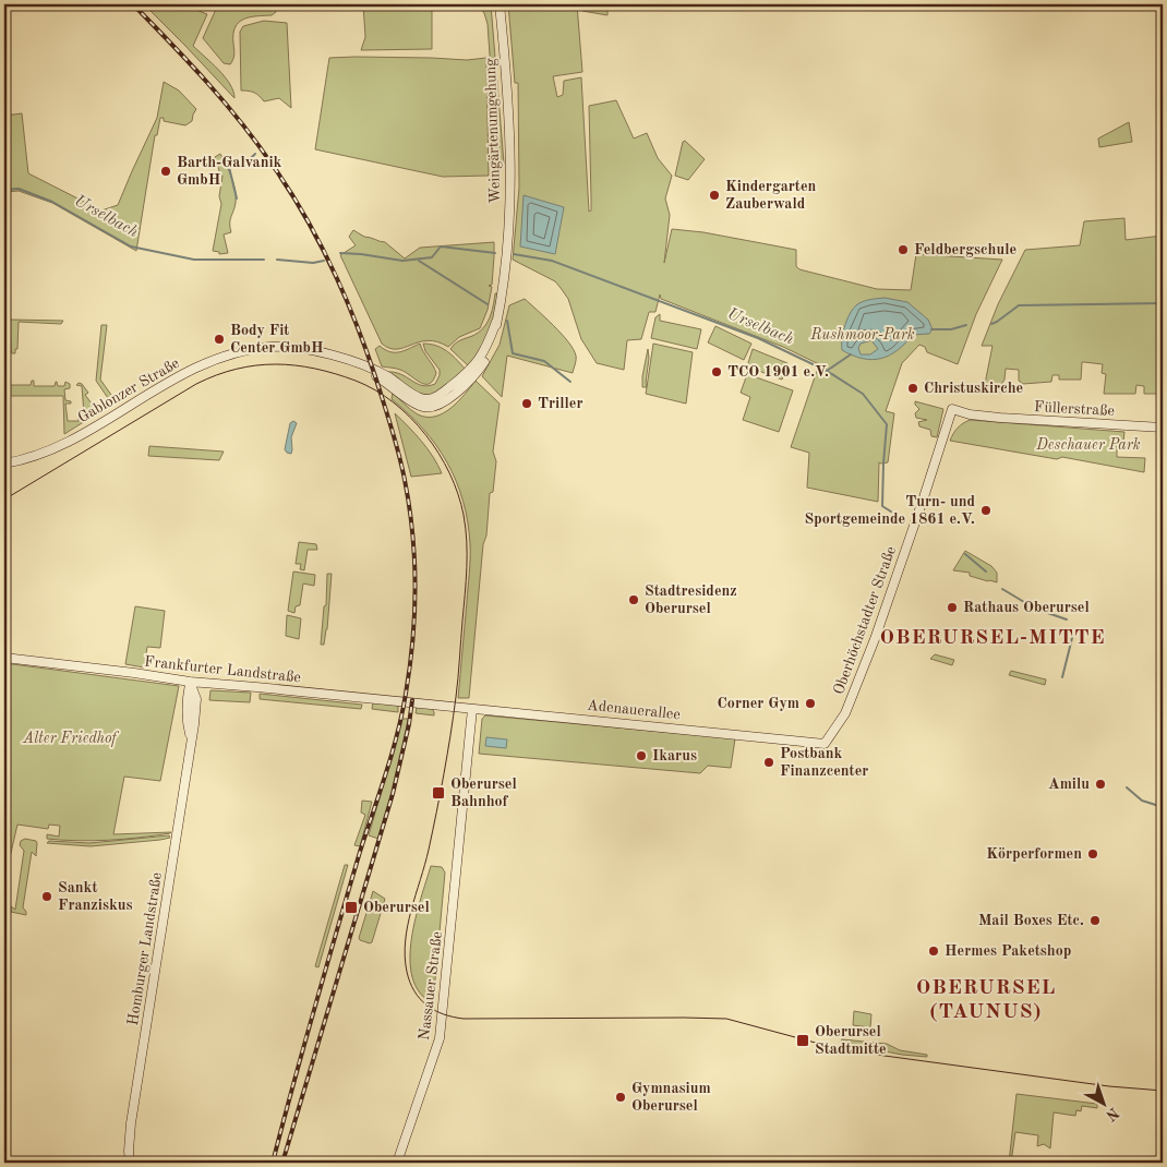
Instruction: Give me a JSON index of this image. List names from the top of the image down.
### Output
{
  "streets": {
    "main road": [
      "Weingärtenumgehung",
      "Gablonzer Straße",
      "Füllerstraße",
      "Oberhöchstadter Straße",
      "Frankfurter Landstraße",
      "Adenauerallee",
      "Homburger Landstraße",
      "Nassauer Straße"
    ]
  },
  "crossings": [
    ["Weingärtenumgehung", "Gablonzer Straße"],
    ["Füllerstraße", "Oberhöchstadter Straße"],
    ["Oberhöchstadter Straße", "Adenauerallee"],
    ["Frankfurter Landstraße", "Adenauerallee"],
    ["Frankfurter Landstraße", "Homburger Landstraße"],
    ["Adenauerallee", "Nassauer Straße"]
  ],
  "districts": ["OBERURSEL-MITTE", "OBERURSEL (TAUNUS)"],
  "water": ["Urselbach"],
  "parks": ["Rushmoor-Park", "Deschauer Park", "Alter Friedhof"],
  "places": {
    "other": [
      "Barth-Galvanik GmbH",
      "Kindergarten Zauberwald",
      "Feldbergschule",
      "Body Fit Center GmbH",
      "TCO 1901 e.V.",
      "Christuskirche",
      "Triller",
      "Turn- und Sportgemeinde 1861 e.V.",
      "Stadtresidenz Oberursel",
      "Rathaus Oberursel",
      "Corner Gym",
      "Ikarus",
      "Postbank Finanzcenter",
      "Amilu",
      "Körperformen",
      "Sankt Franziskus",
      "Mail Boxes Etc.",
      "Hermes Paketshop",
      "Gymnasium Oberursel"
    ],
    "transit": ["Oberursel Bahnhof", "Oberursel", "Oberursel Stadtmitte"]
  },
  "north": "bottom right"
}
